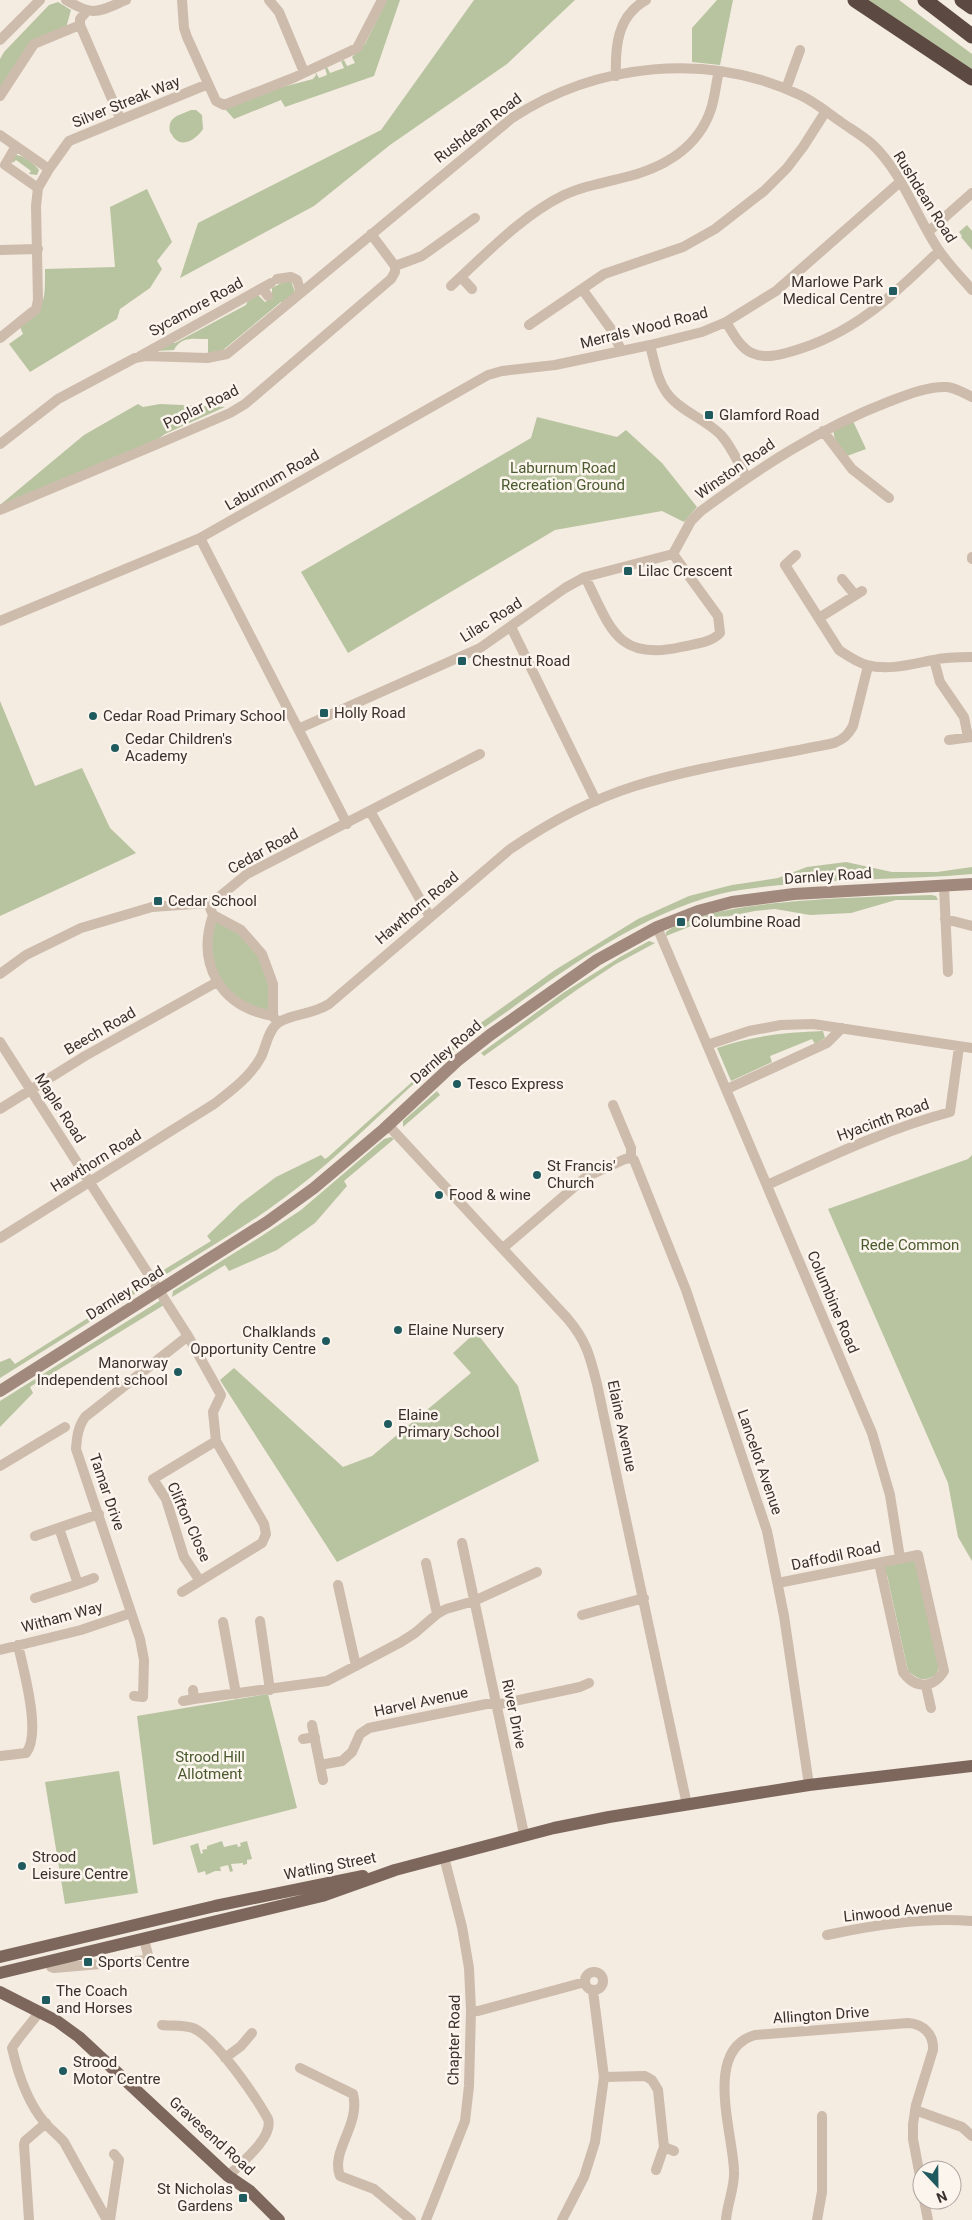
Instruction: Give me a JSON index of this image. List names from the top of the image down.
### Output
{
  "streets": {
    "main road": ["Watling Street", "Gravesend Road"],
    "street": [
      "Silver Streak Way",
      "Rushdean Road",
      "Sycamore Road",
      "Merrals Wood Road",
      "Poplar Road",
      "Winston Road",
      "Laburnum Road",
      "Lilac Road",
      "Cedar Road",
      "Darnley Road",
      "Hawthorn Road",
      "Beech Road",
      "Maple Road",
      "Hyacinth Road",
      "Columbine Road",
      "Elaine Avenue",
      "Lancelot Avenue",
      "Tamar Drive",
      "Clifton Close",
      "Daffodil Road",
      "Witham Way",
      "Harvel Avenue",
      "River Drive",
      "Linwood Avenue",
      "Allington Drive",
      "Chapter Road"
    ]
  },
  "crossings": [
    ["Rushdean Road", "Sycamore Road"],
    ["Rushdean Road", "Merrals Wood Road"],
    ["Merrals Wood Road", "Laburnum Road"],
    ["Winston Road", "Lilac Road"],
    ["Darnley Road", "Maple Road"],
    ["Darnley Road", "Columbine Road"],
    ["Darnley Road", "Elaine Avenue"],
    ["Darnley Road", "Clifton Close"],
    ["Hawthorn Road", "Maple Road"],
    ["Beech Road", "Maple Road"],
    ["Maple Road", "Clifton Close"],
    ["Hyacinth Road", "Columbine Road"],
    ["Columbine Road", "Daffodil Road"],
    ["Lancelot Avenue", "Daffodil Road"],
    ["Tamar Drive", "Clifton Close"],
    ["Tamar Drive", "Witham Way"],
    ["Harvel Avenue", "River Drive"]
  ],
  "parks": ["Laburnum Road Recreation Ground", "Rede Common", "Strood Hill Allotment"],
  "places": {
    "transit": [
      "Marlowe Park Medical Centre",
      "Glamford Road",
      "Lilac Crescent",
      "Chestnut Road",
      "Holly Road",
      "Cedar School",
      "Columbine Road",
      "Sports Centre",
      "The Coach and Horses",
      "St Nicholas Gardens"
    ],
    "other": [
      "Cedar Road Primary School",
      "Cedar Children's Academy",
      "Tesco Express",
      "St Francis' Church",
      "Food & wine",
      "Elaine Nursery",
      "Chalklands Opportunity Centre",
      "Manorway Independent school",
      "Elaine Primary School",
      "Strood Leisure Centre",
      "Strood Motor Centre"
    ]
  },
  "north": "bottom"
}
